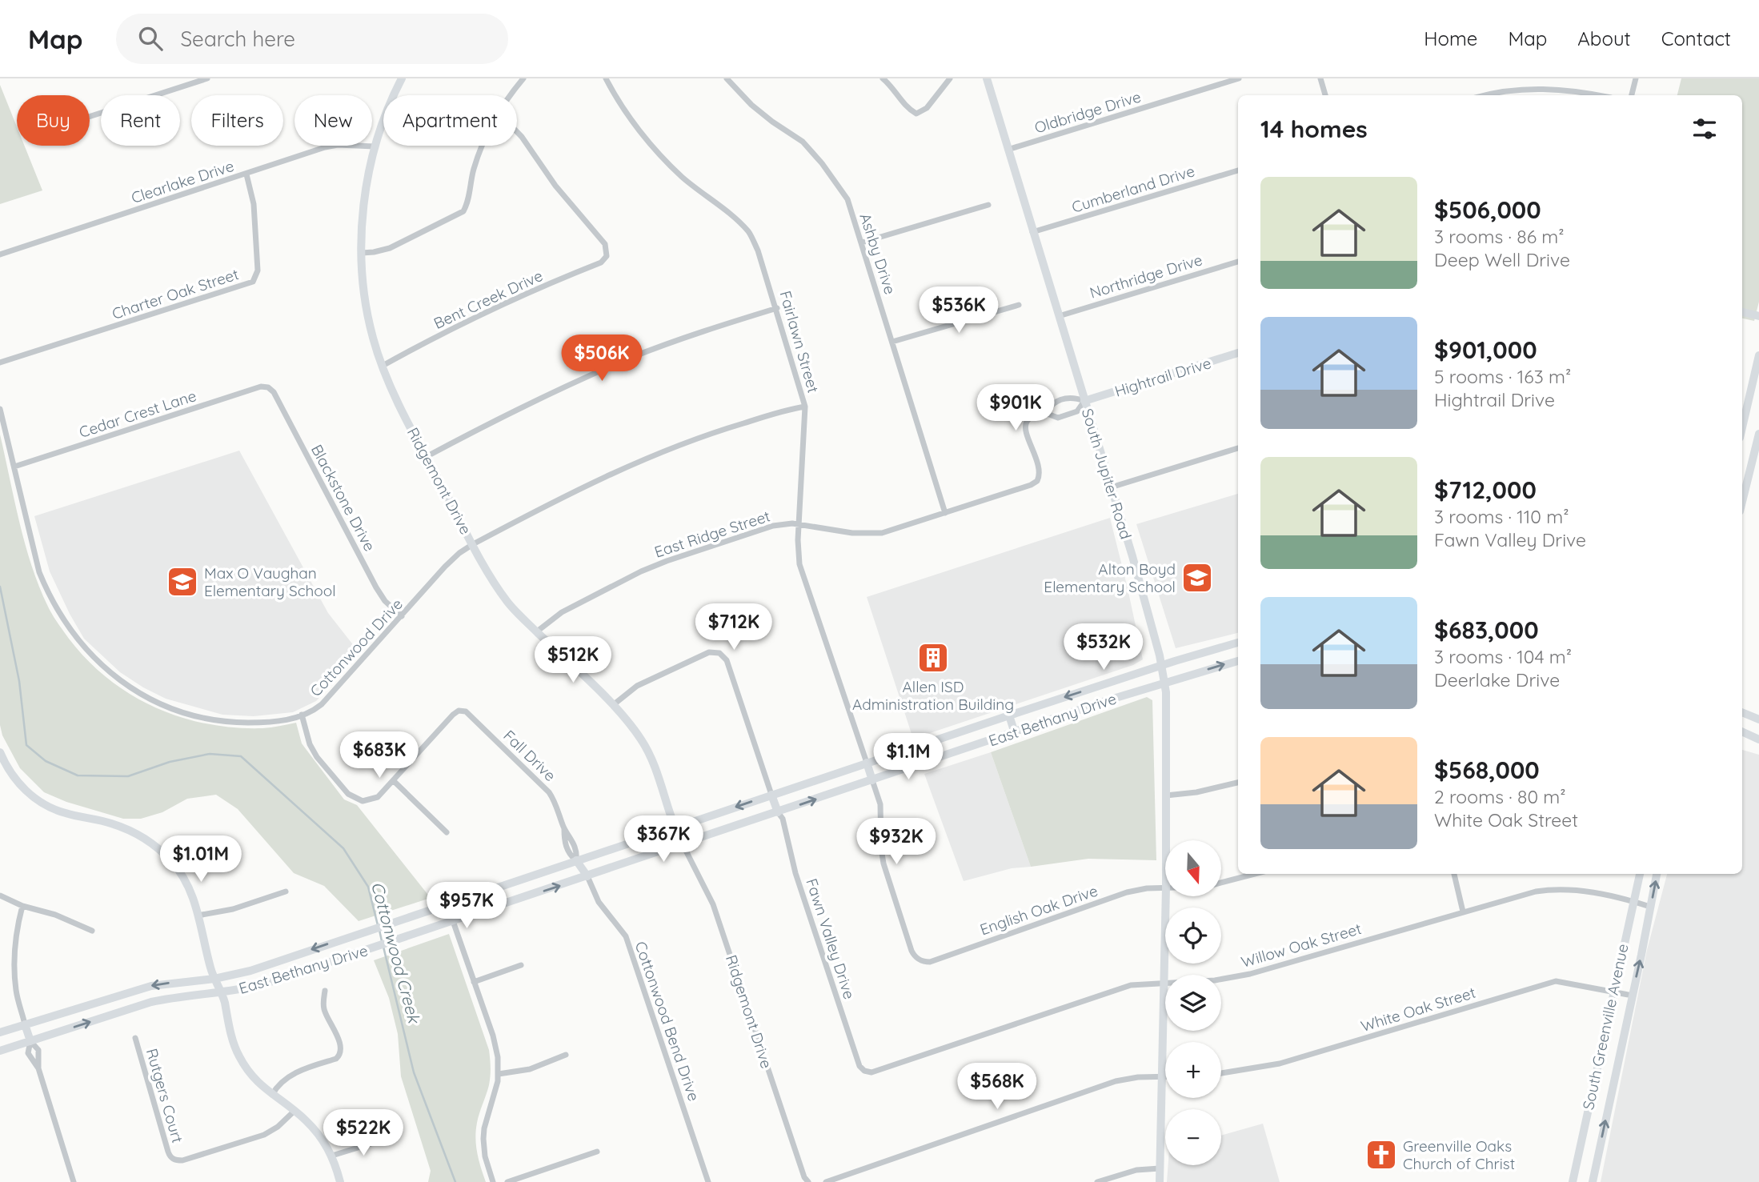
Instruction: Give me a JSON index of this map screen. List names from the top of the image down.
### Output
{
  "streets": {
    "main road": [
      "Hightrail Drive",
      "South Jupiter Road",
      "Ridgemont Drive",
      "East Bethany Drive",
      "South Greenville Avenue"
    ],
    "street": [
      "Oldbridge Drive",
      "Clearlake Drive",
      "Cumberland Drive",
      "Ashby Drive",
      "Northridge Drive",
      "Charter Oak Street",
      "Bent Creek Drive",
      "Fairlawn Street",
      "Cedar Crest Lane",
      "Blackstone Drive",
      "East Ridge Street",
      "Cottonwood Drive",
      "Fall Drive",
      "English Oak Drive",
      "Fawn Valley Drive",
      "Willow Oak Street",
      "White Oak Street",
      "Cottonwood Bend Drive",
      "Rutgers Court"
    ]
  },
  "crossings": [
    ["Oldbridge Drive", "South Jupiter Road"],
    ["Clearlake Drive", "Charter Oak Street"],
    ["Clearlake Drive", "Ridgemont Drive"],
    ["Cumberland Drive", "South Jupiter Road"],
    ["Ashby Drive", "East Ridge Street"],
    ["Northridge Drive", "South Jupiter Road"],
    ["Bent Creek Drive", "Ridgemont Drive"],
    ["Fairlawn Street", "East Ridge Street"],
    ["Fairlawn Street", "Cottonwood Drive"],
    ["Fairlawn Street", "East Bethany Drive"],
    ["Hightrail Drive", "South Jupiter Road"],
    ["Hightrail Drive", "East Ridge Street"],
    ["Cedar Crest Lane", "Blackstone Drive"],
    ["Cedar Crest Lane", "Cottonwood Drive"],
    ["South Jupiter Road", "East Bethany Drive"],
    ["South Jupiter Road", "Willow Oak Street"],
    ["Ridgemont Drive", "East Ridge Street"],
    ["Ridgemont Drive", "Cottonwood Drive"],
    ["Ridgemont Drive", "East Bethany Drive"],
    ["Blackstone Drive", "Cottonwood Drive"],
    ["East Bethany Drive", "Fall Drive"],
    ["East Bethany Drive", "English Oak Drive"],
    ["East Bethany Drive", "Fawn Valley Drive"],
    ["East Bethany Drive", "Cottonwood Bend Drive"],
    ["Fawn Valley Drive", "Willow Oak Street"],
    ["Willow Oak Street", "South Greenville Avenue"],
    ["White Oak Street", "South Greenville Avenue"]
  ],
  "water": ["Cottonwood Creek"],
  "places": {
    "school or university": ["Alton Boyd Elementary School", "Max O Vaughan Elementary School"],
    "building": ["Allen ISD Administration Building"],
    "church": ["Greenville Oaks Church of Christ"]
  },
  "north": "bottom",
  "page": {
    "header": "Map",
    "search": "Search here",
    "nav": [
      "Home",
      "Map",
      "About",
      "Contact"
    ],
    "chip": [
      "Buy",
      "Rent",
      "Filters",
      "New",
      "Apartment"
    ],
    "heading": "14 homes",
    "list": [
      {
        "name": "$506,000",
        "note": "3 rooms · 86 m² · Deep Well Drive"
      },
      {
        "name": "$901,000",
        "note": "5 rooms · 163 m² · Hightrail Drive"
      },
      {
        "name": "$712,000",
        "note": "3 rooms · 110 m² · Fawn Valley Drive"
      },
      {
        "name": "$683,000",
        "note": "3 rooms · 104 m² · Deerlake Drive"
      },
      {
        "name": "$568,000",
        "note": "2 rooms · 80 m² · White Oak Street"
      }
    ],
    "price": [
      "$536K",
      "$506K",
      "$901K",
      "$712K",
      "$532K",
      "$512K",
      "$683K",
      "$1.1M",
      "$367K",
      "$932K",
      "$1.01M",
      "$957K",
      "$568K",
      "$522K"
    ],
    "map_buttons": ["+", "−"]
  }
}
